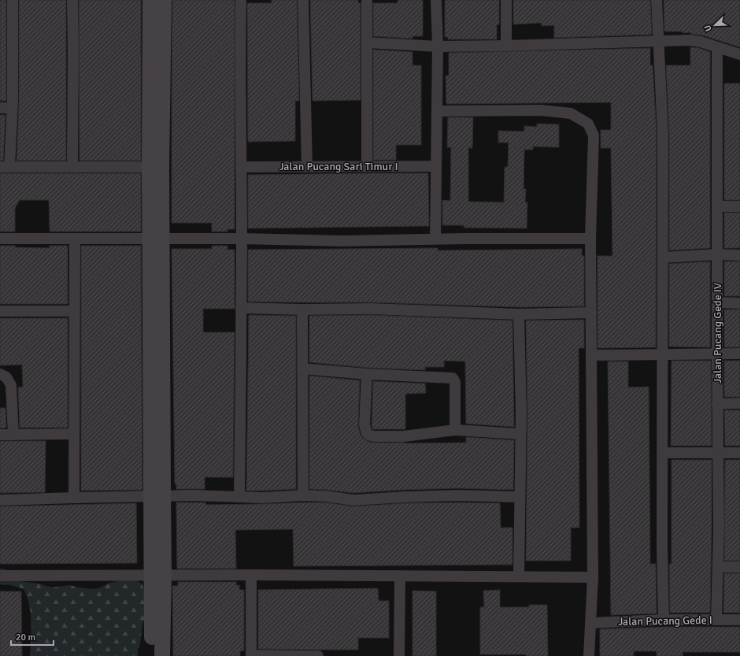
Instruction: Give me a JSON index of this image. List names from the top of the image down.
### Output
{
  "streets": {
    "street": ["Jalan Pucang Sari Timur I", "Jalan Pucang Gede IV", "Jalan Pucang Gede I"]
  },
  "crossings": [
    ["Jalan Pucang Gede IV", "Jalan Pucang Gede I"]
  ],
  "scale_bar": "20 m",
  "north": "bottom left"
}
